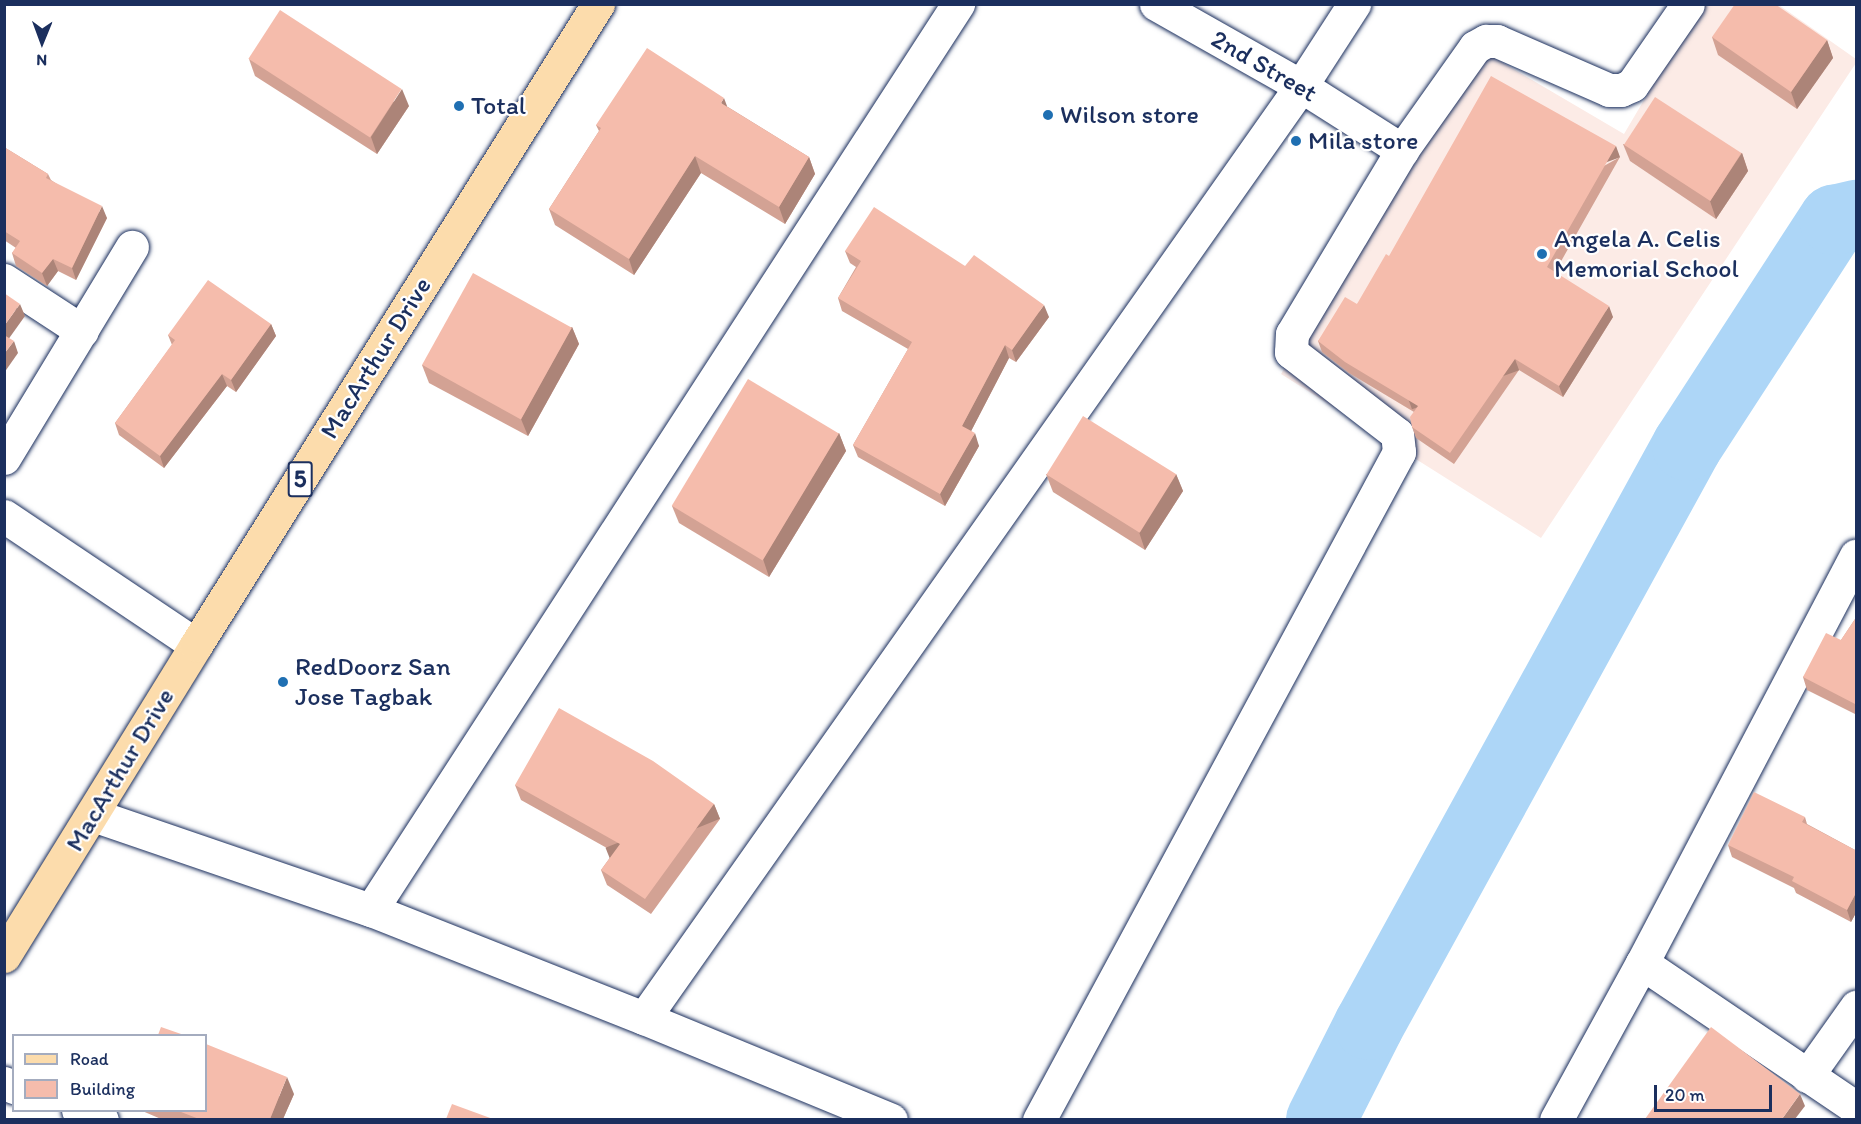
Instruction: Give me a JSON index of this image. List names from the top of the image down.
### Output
{
  "streets": {
    "main road": ["MacArthur Drive", "5"],
    "street": ["2nd Street"]
  },
  "places": [
    "Total",
    "Wilson store",
    "Mila store",
    "Angela A. Celis Memorial School",
    "RedDoorz San Jose Tagbak"
  ],
  "legend": ["Road", "Building"],
  "scale_bar": "20 m",
  "north": "bottom"
}
